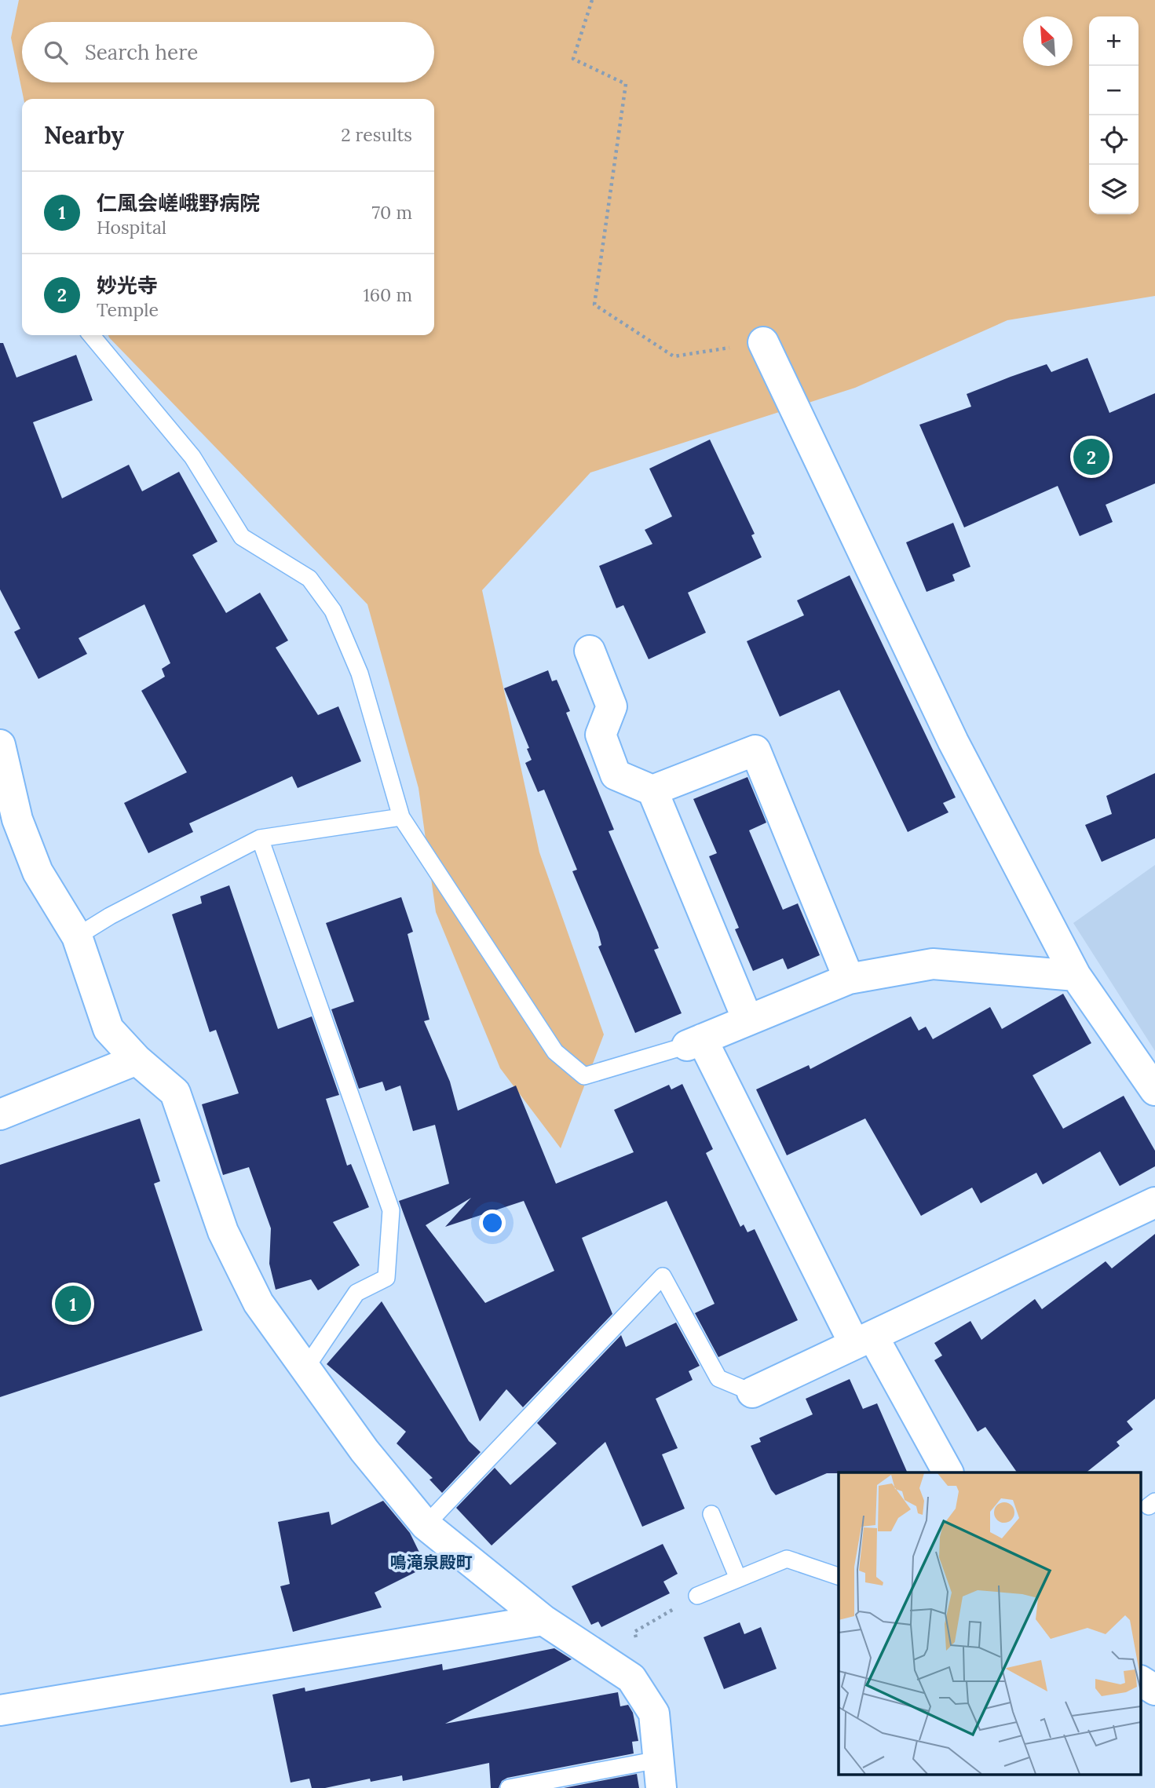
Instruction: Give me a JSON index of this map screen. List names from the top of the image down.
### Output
{
  "districts": ["鳴滝泉殿町"],
  "north": "top left",
  "page": {
    "map_buttons": ["+", "−"],
    "search": "Search here",
    "heading": ["Nearby", "2 results"],
    "list": [
      {
        "mark": "1",
        "name": "仁風会嵯峨野病院",
        "note": "Hospital",
        "value": "70 m"
      },
      {
        "mark": "2",
        "name": "妙光寺",
        "note": "Temple",
        "value": "160 m"
      }
    ],
    "pins": ["2", "1"]
  }
}
